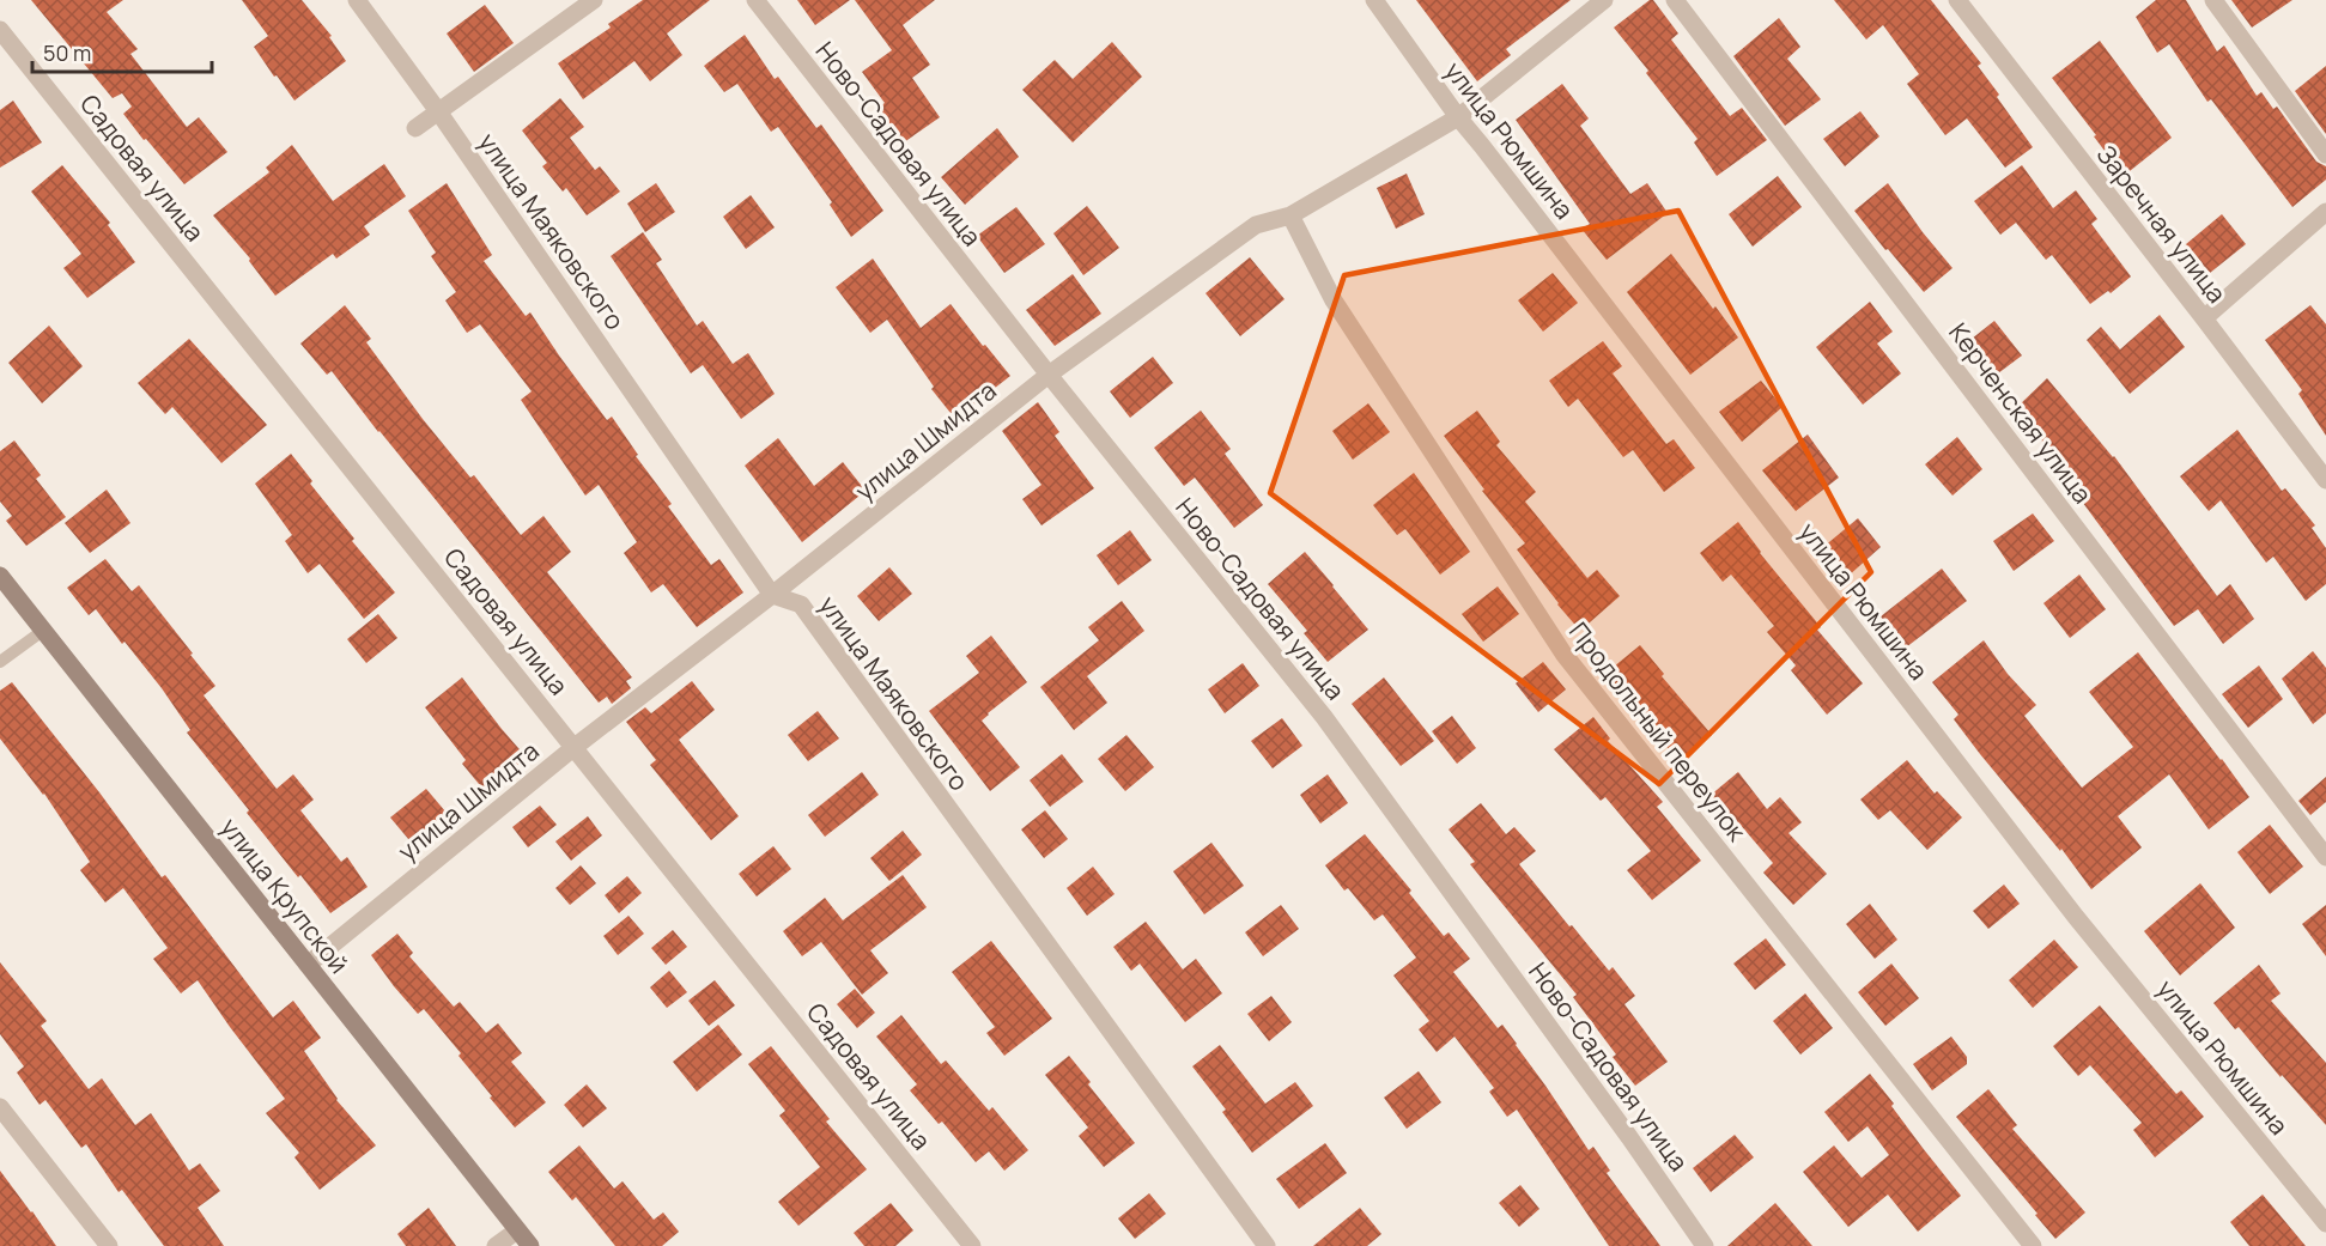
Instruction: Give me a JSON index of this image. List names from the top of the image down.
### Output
{
  "streets": {
    "main road": ["улица Крупской"],
    "street": [
      "улица Рюмшина",
      "Ново-Садовая улица",
      "Садовая улица",
      "Заречная улица",
      "улица Маяковского",
      "Керченская улица",
      "улица Шмидта",
      "Продольный переулок"
    ]
  },
  "crossings": [
    ["улица Рюмшина", "улица Шмидта"],
    ["Ново-Садовая улица", "улица Шмидта"],
    ["Садовая улица", "улица Шмидта"],
    ["улица Маяковского", "улица Шмидта"],
    ["улица Шмидта", "Продольный переулок"],
    ["улица Шмидта", "улица Крупской"]
  ],
  "scale_bar": "50 m"
}
